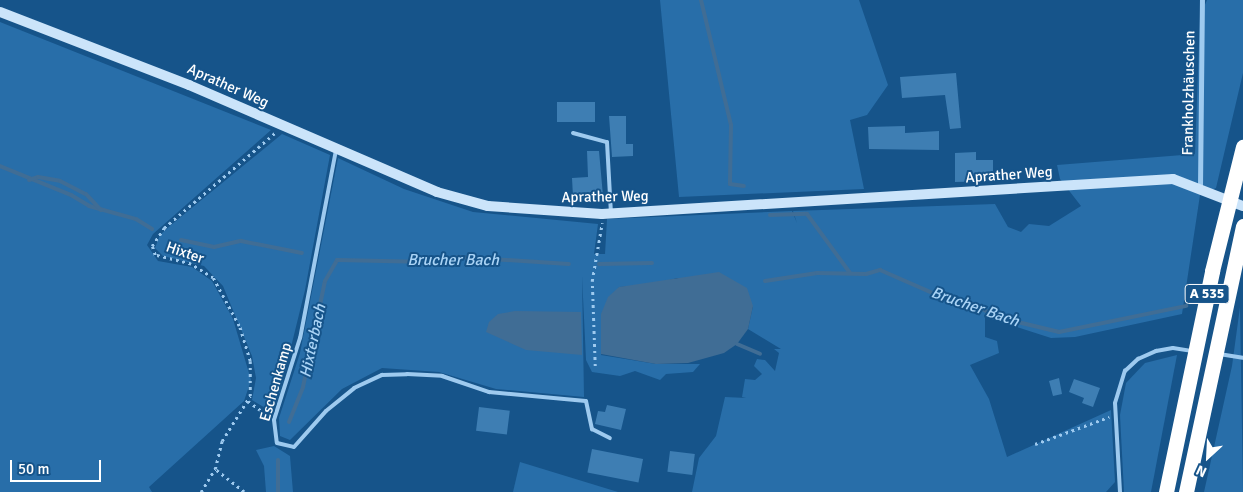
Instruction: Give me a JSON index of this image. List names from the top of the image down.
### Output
{
  "streets": {
    "highway": ["A 535"],
    "street": ["Aprather Weg", "Frankholzhäuschen"],
    "lane": ["Eschenkamp"],
    "path": ["Hixter"]
  },
  "crossings": [
    ["Aprather Weg", "Frankholzhäuschen"],
    ["Aprather Weg", "Hixter"],
    ["Aprather Weg", "Eschenkamp"]
  ],
  "water": ["Brucher Bach", "Hixterbach"],
  "scale_bar": "50 m",
  "north": "bottom left"
}
